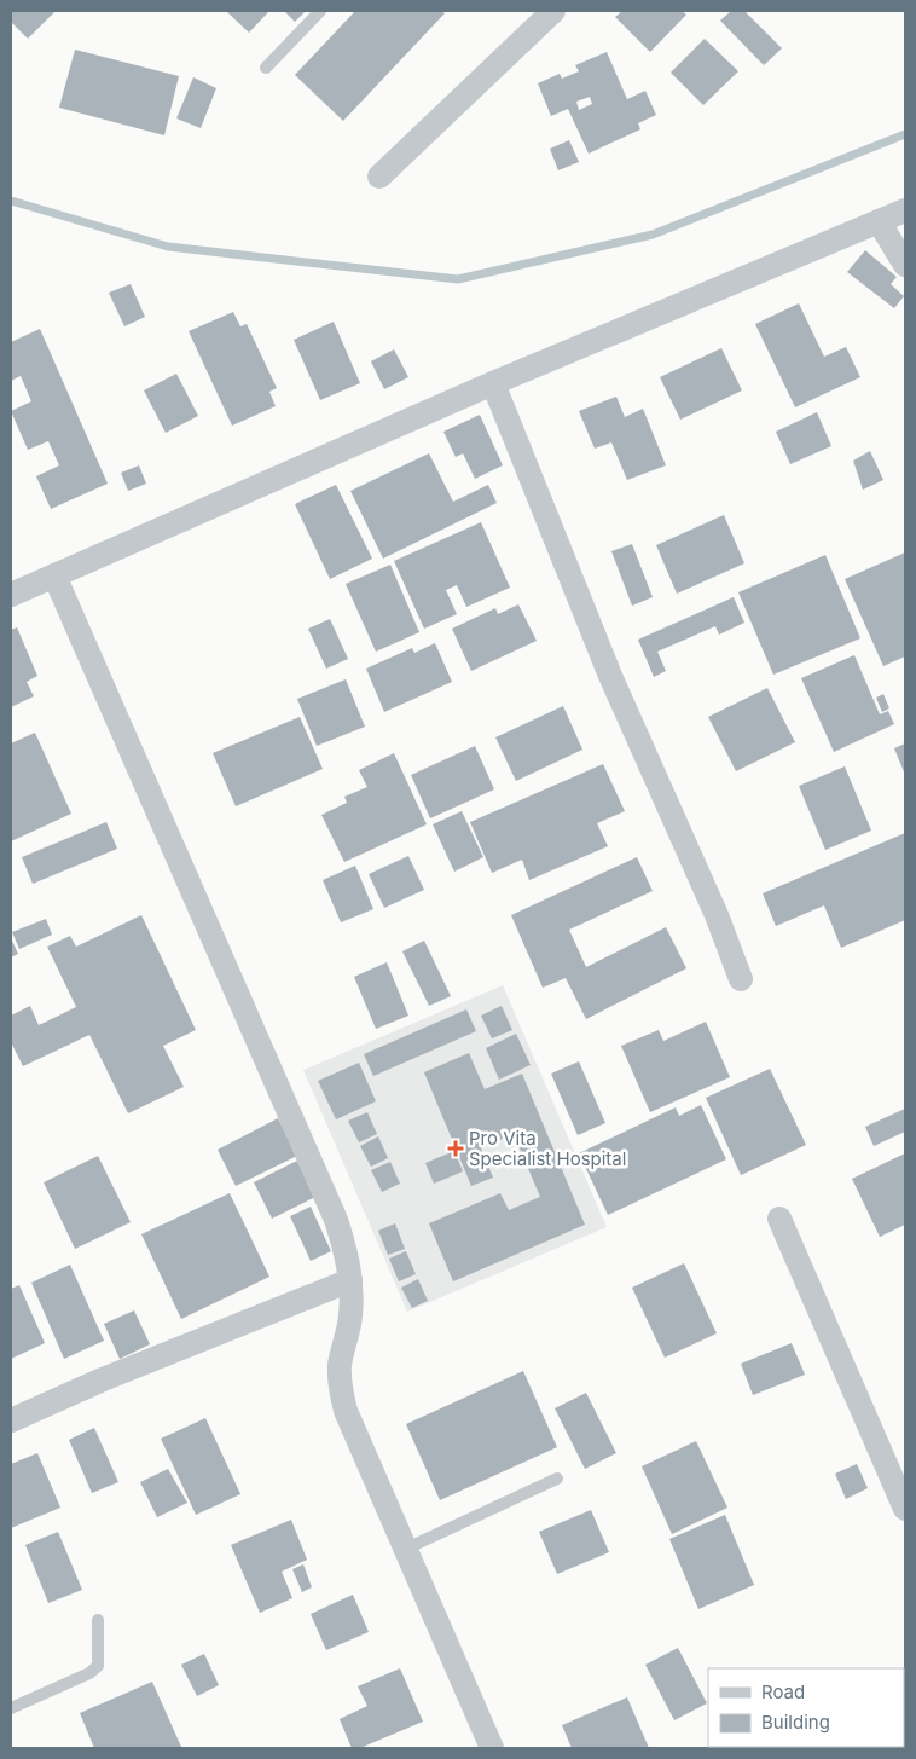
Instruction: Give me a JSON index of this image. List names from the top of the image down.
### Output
{
  "places": {
    "health": ["Pro Vita Specialist Hospital"]
  },
  "legend": ["Road", "Building"]
}
